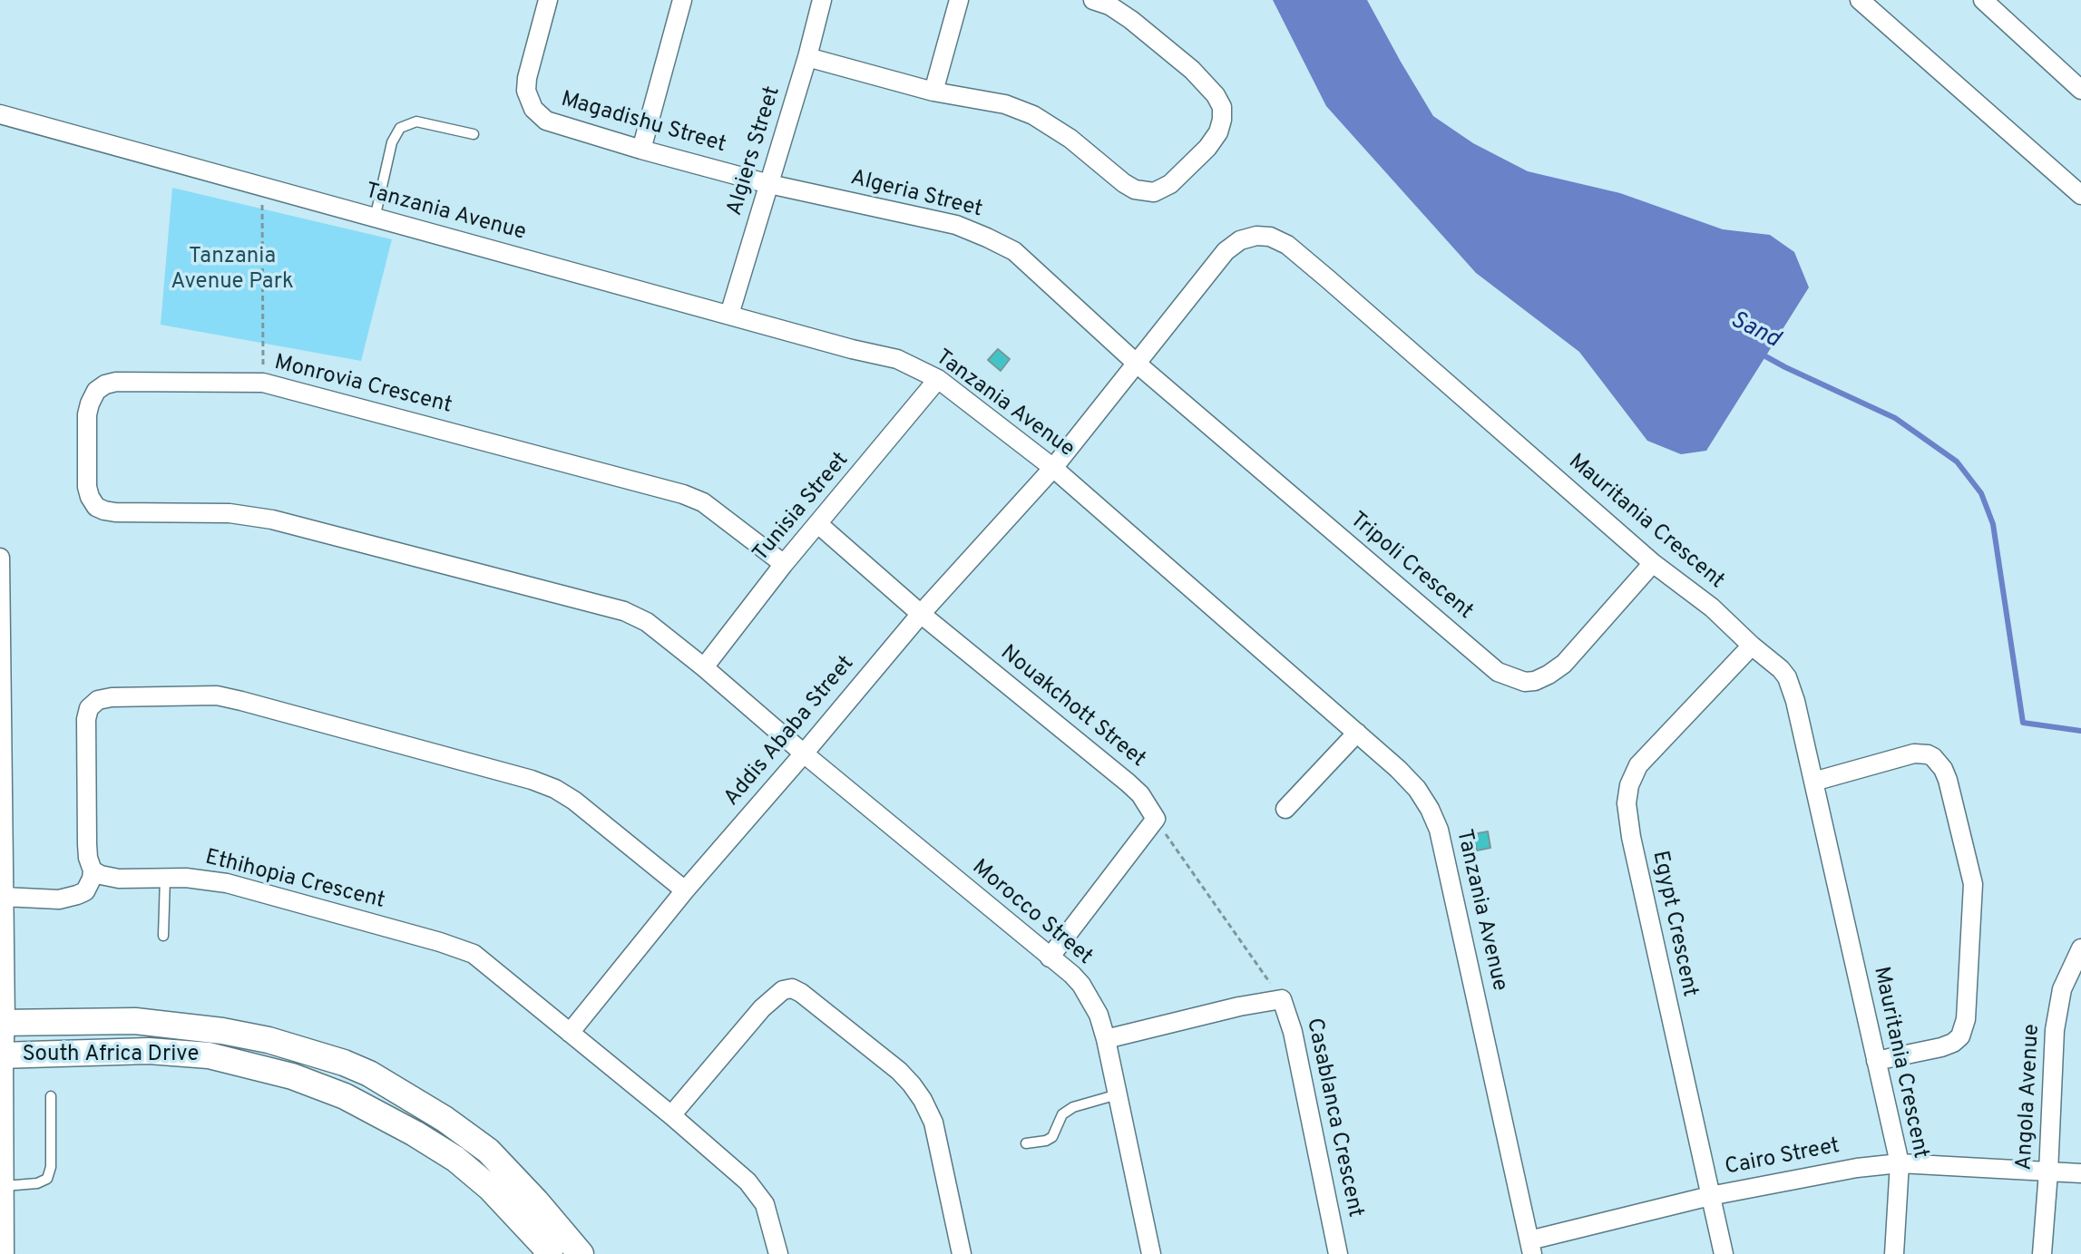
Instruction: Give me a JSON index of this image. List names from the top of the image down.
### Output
{
  "streets": {
    "street": [
      "Magadishu Street",
      "Algiers Street",
      "Algeria Street",
      "Tanzania Avenue",
      "Monrovia Crescent",
      "Tunisia Street",
      "Mauritania Crescent",
      "Tripoli Crescent",
      "Nouakchott Street",
      "Addis Ababa Street",
      "Ethihopia Crescent",
      "Morocco Street",
      "Egypt Crescent",
      "South Africa Drive",
      "Angola Avenue",
      "Casablanca Crescent",
      "Cairo Street"
    ]
  },
  "crossings": [
    ["Magadishu Street", "Algiers Street"],
    ["Magadishu Street", "Algeria Street"],
    ["Algiers Street", "Algeria Street"],
    ["Algiers Street", "Tanzania Avenue"],
    ["Algeria Street", "Mauritania Crescent"],
    ["Algeria Street", "Tripoli Crescent"],
    ["Tanzania Avenue", "Tunisia Street"],
    ["Tanzania Avenue", "Mauritania Crescent"],
    ["Tanzania Avenue", "Addis Ababa Street"],
    ["Tanzania Avenue", "Cairo Street"],
    ["Monrovia Crescent", "Tunisia Street"],
    ["Monrovia Crescent", "Morocco Street"],
    ["Tunisia Street", "Nouakchott Street"],
    ["Tunisia Street", "Morocco Street"],
    ["Mauritania Crescent", "Tripoli Crescent"],
    ["Mauritania Crescent", "Addis Ababa Street"],
    ["Mauritania Crescent", "Egypt Crescent"],
    ["Mauritania Crescent", "Cairo Street"],
    ["Nouakchott Street", "Addis Ababa Street"],
    ["Addis Ababa Street", "Ethihopia Crescent"],
    ["Addis Ababa Street", "Morocco Street"],
    ["Morocco Street", "Casablanca Crescent"],
    ["Egypt Crescent", "Cairo Street"],
    ["Angola Avenue", "Cairo Street"]
  ],
  "water": ["Sand"],
  "parks": ["Tanzania Avenue Park"]
}
